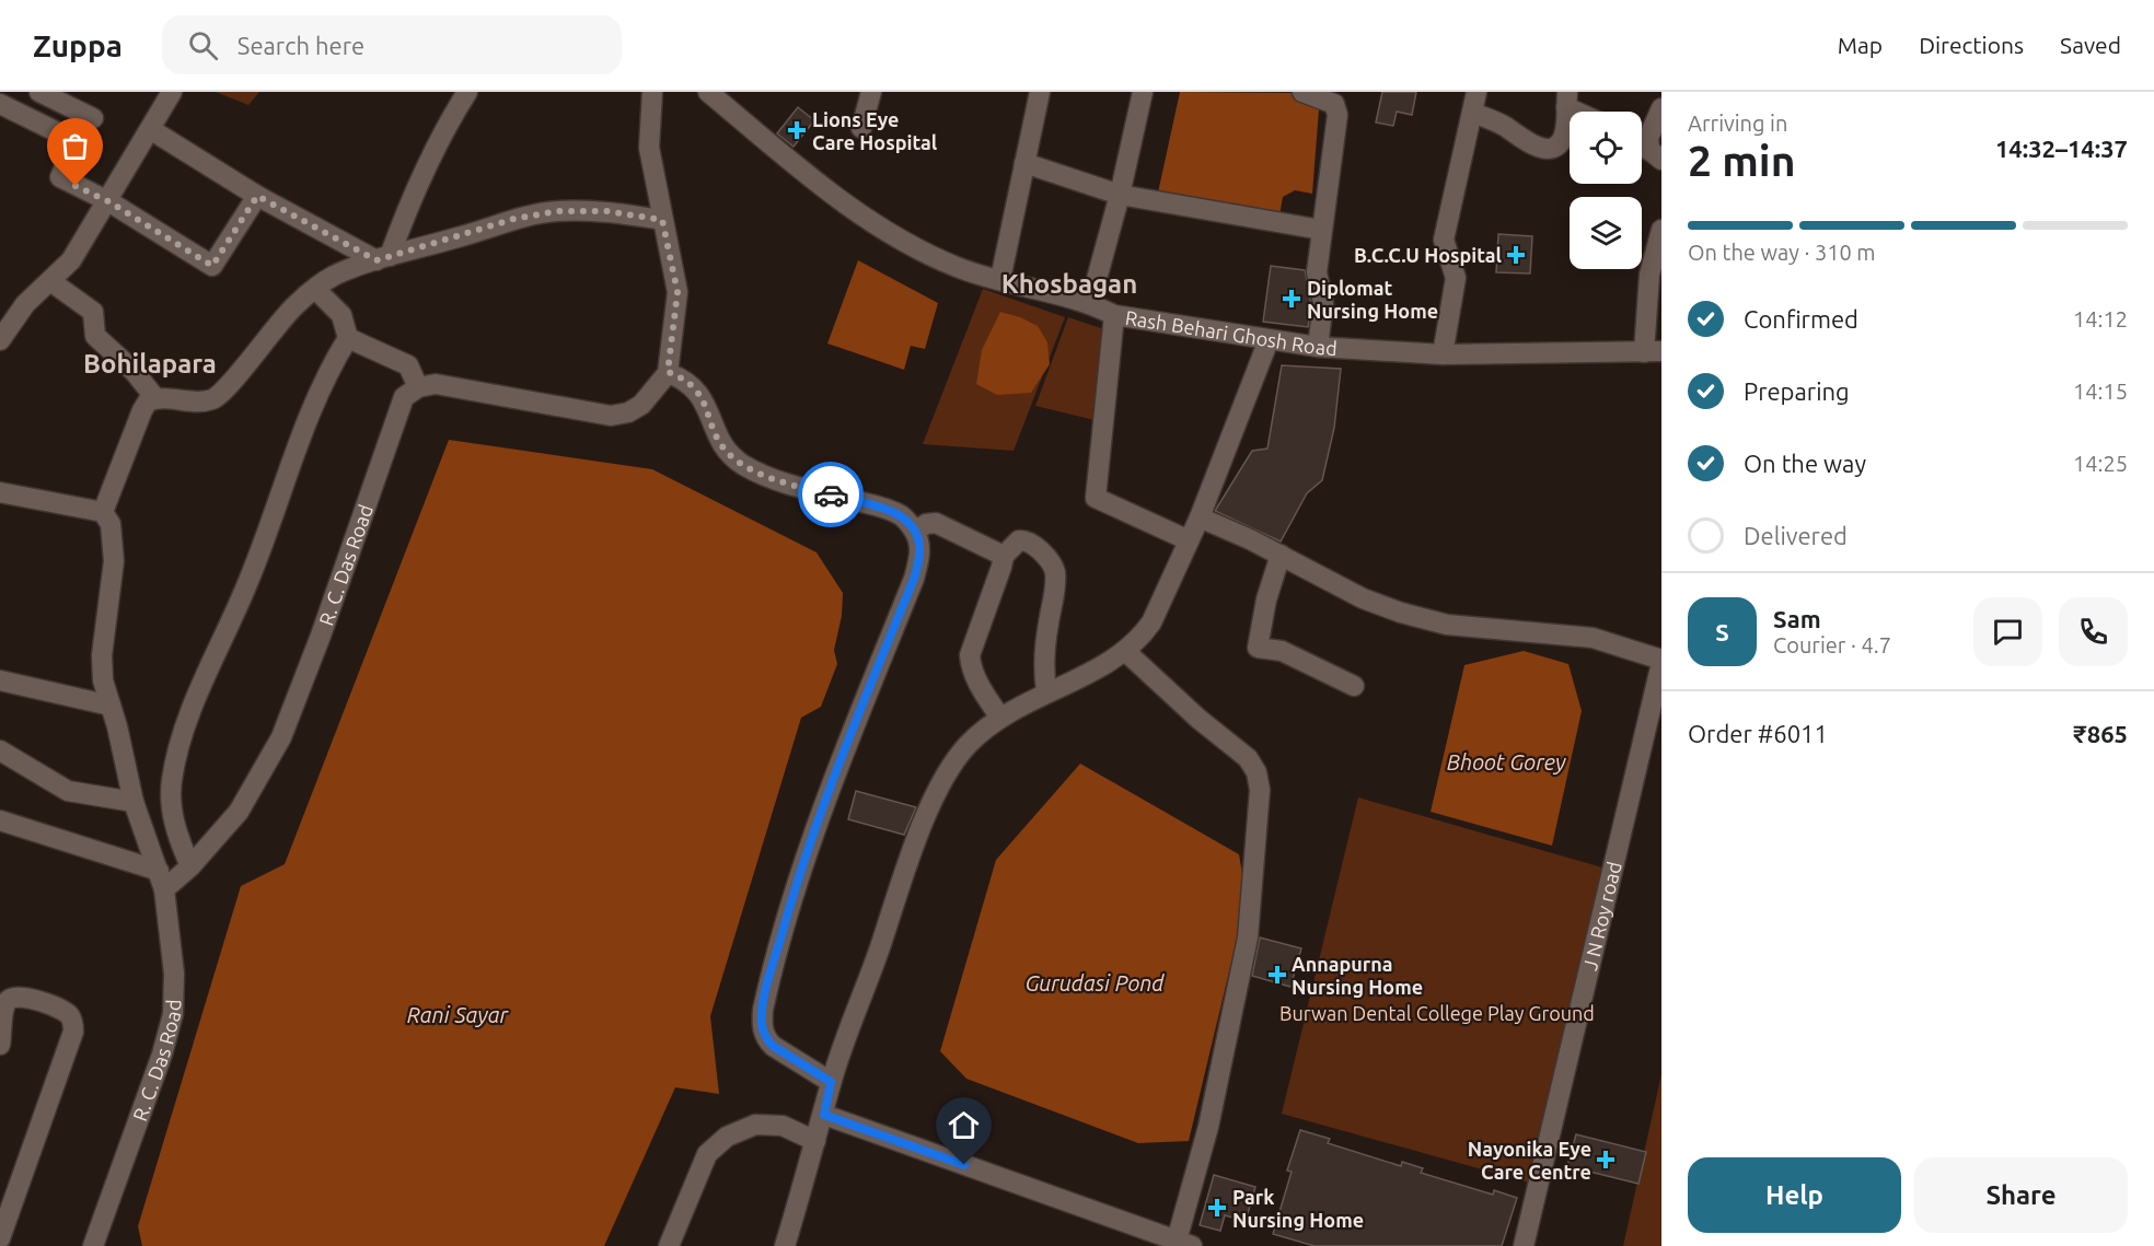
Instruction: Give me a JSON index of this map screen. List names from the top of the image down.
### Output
{
  "streets": {
    "street": ["Rash Behari Ghosh Road", "R. C. Das Road", "J N Roy road"]
  },
  "districts": ["Khosbagan", "Bohilapara"],
  "water": ["Bhoot Gorey", "Gurudasi Pond", "Rani Sayar"],
  "parks": ["Burwan Dental College Play Ground"],
  "places": {
    "health": [
      "Lions Eye Care Hospital",
      "B.C.C.U Hospital",
      "Diplomat Nursing Home",
      "Annapurna Nursing Home",
      "Nayonika Eye Care Centre",
      "Park Nursing Home"
    ]
  },
  "page": {
    "header": "Zuppa",
    "search": "Search here",
    "nav": ["Map", "Directions", "Saved"],
    "heading": ["2 min", "Arriving in", "14:32–14:37"],
    "panel": [
      "Sam",
      "Courier · 4.7",
      "Order #6011",
      "₹865"
    ],
    "bar": "On the way · 310 m",
    "list": [
      ["Confirmed", "14:12"],
      ["Preparing", "14:15"],
      ["On the way", "14:25"],
      "Delivered"
    ],
    "round": "S",
    "buttons": ["Help", "Share"]
  }
}
